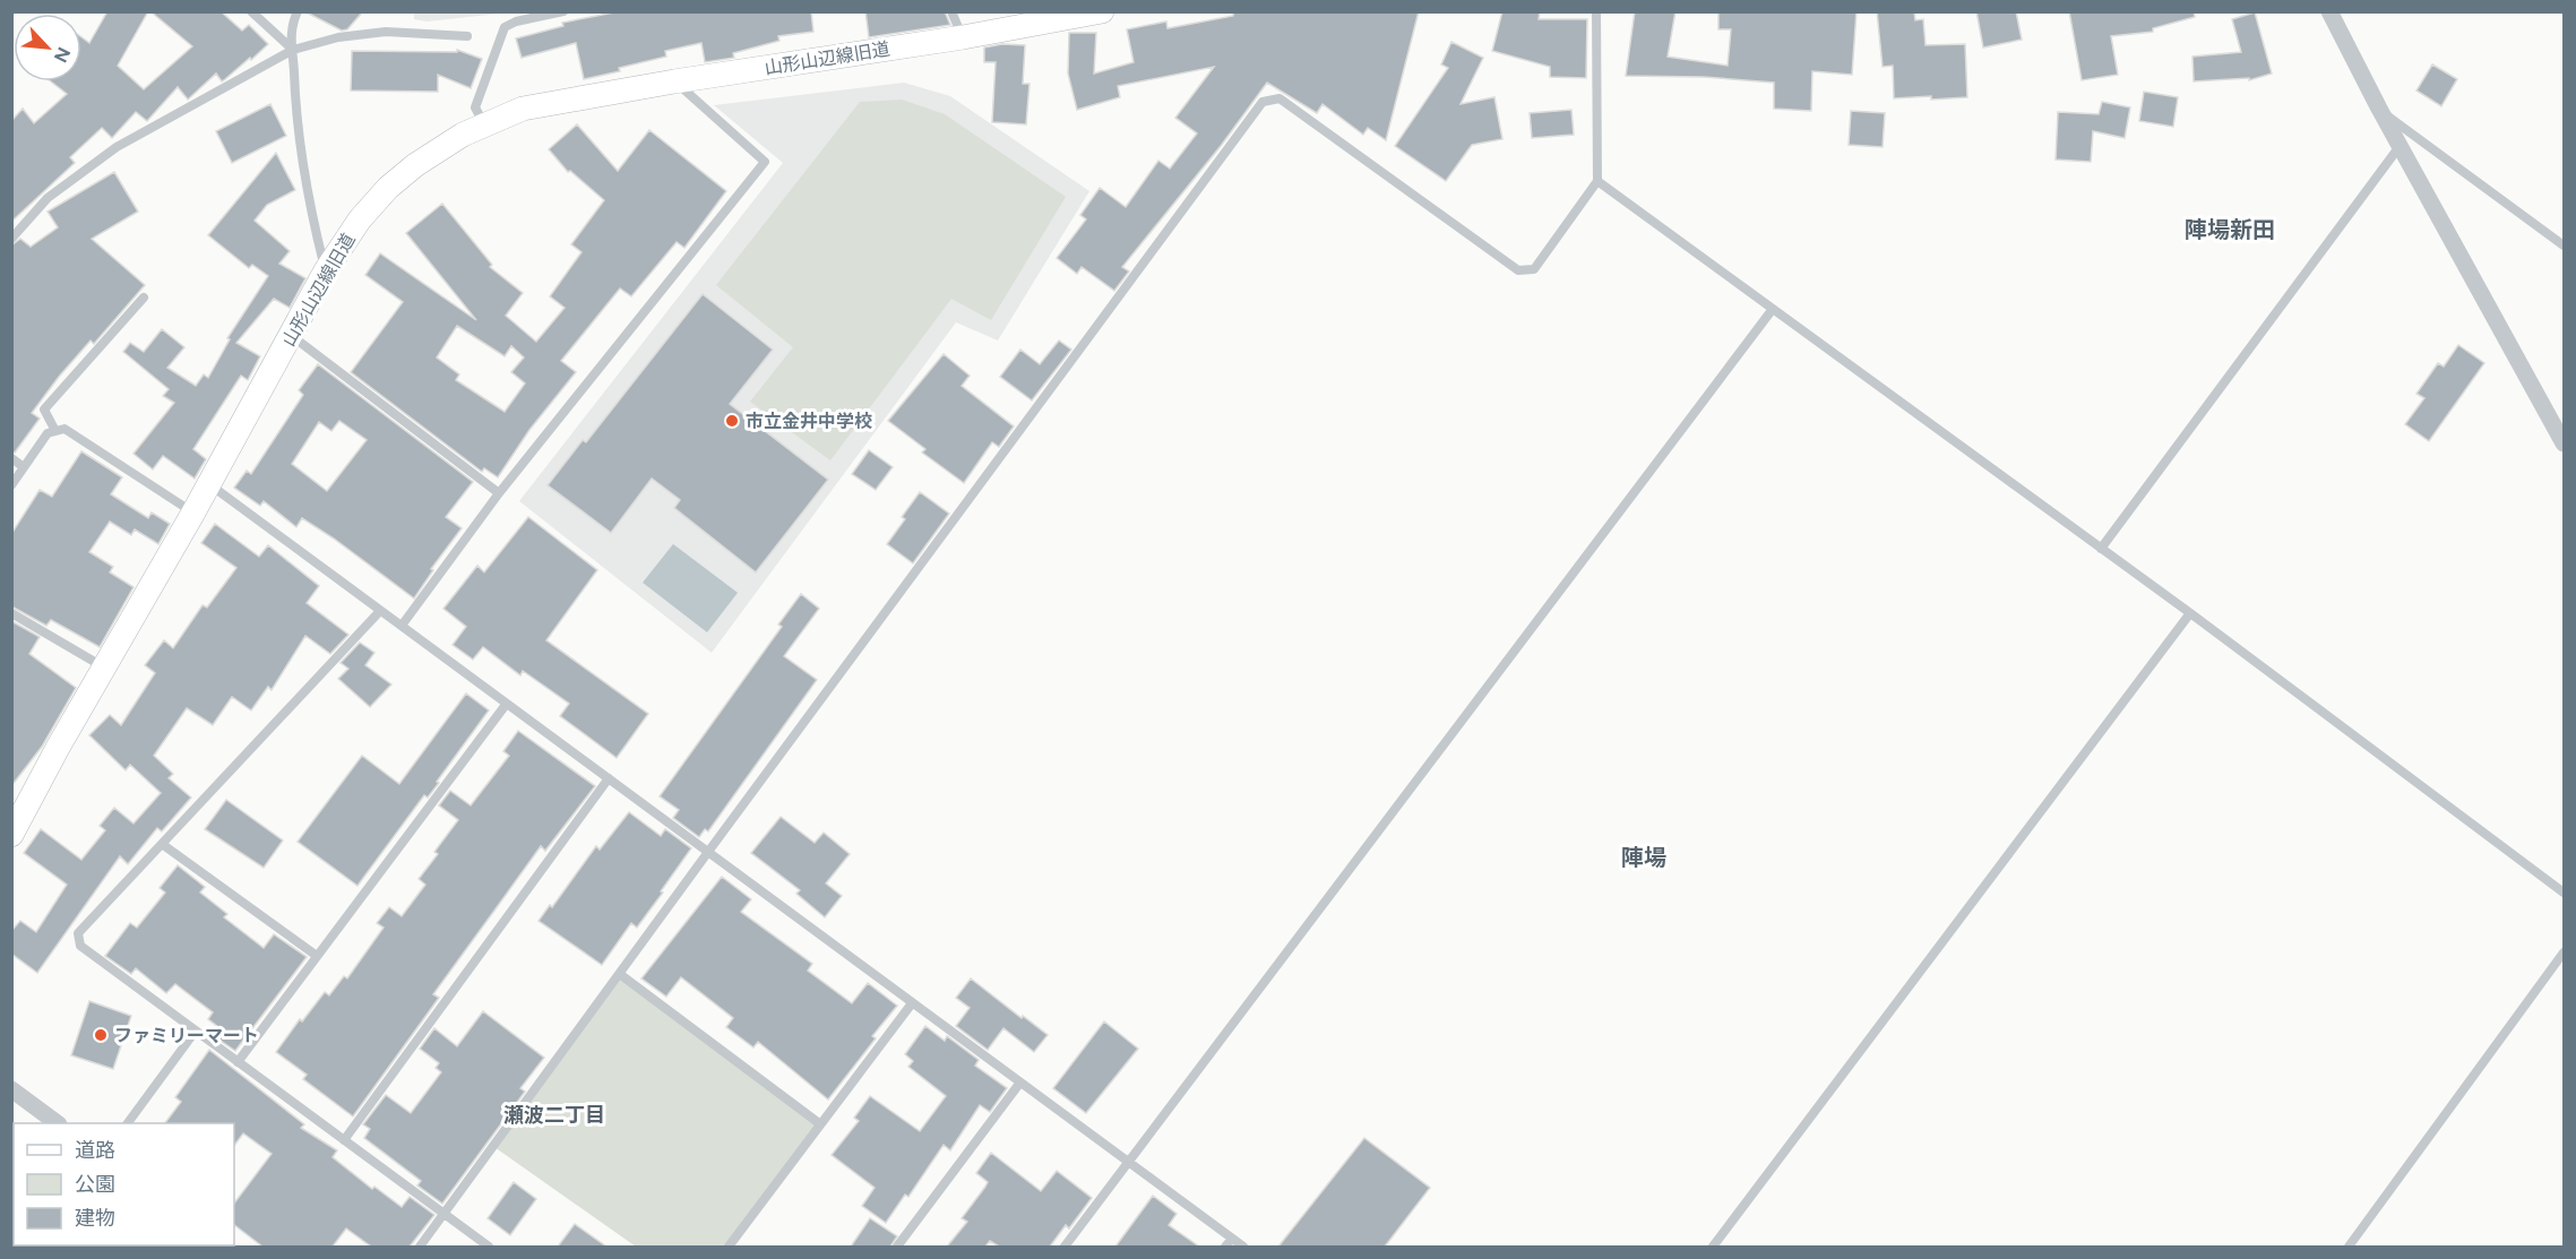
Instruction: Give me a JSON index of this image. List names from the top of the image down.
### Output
{
  "streets": {
    "street": ["山形山辺線旧道"]
  },
  "districts": ["陣場新田", "陣場", "瀬波二丁目"],
  "places": ["市立金井中学校", "ファミリーマート"],
  "legend": ["道路", "公園", "建物"],
  "north": "bottom right"
}
